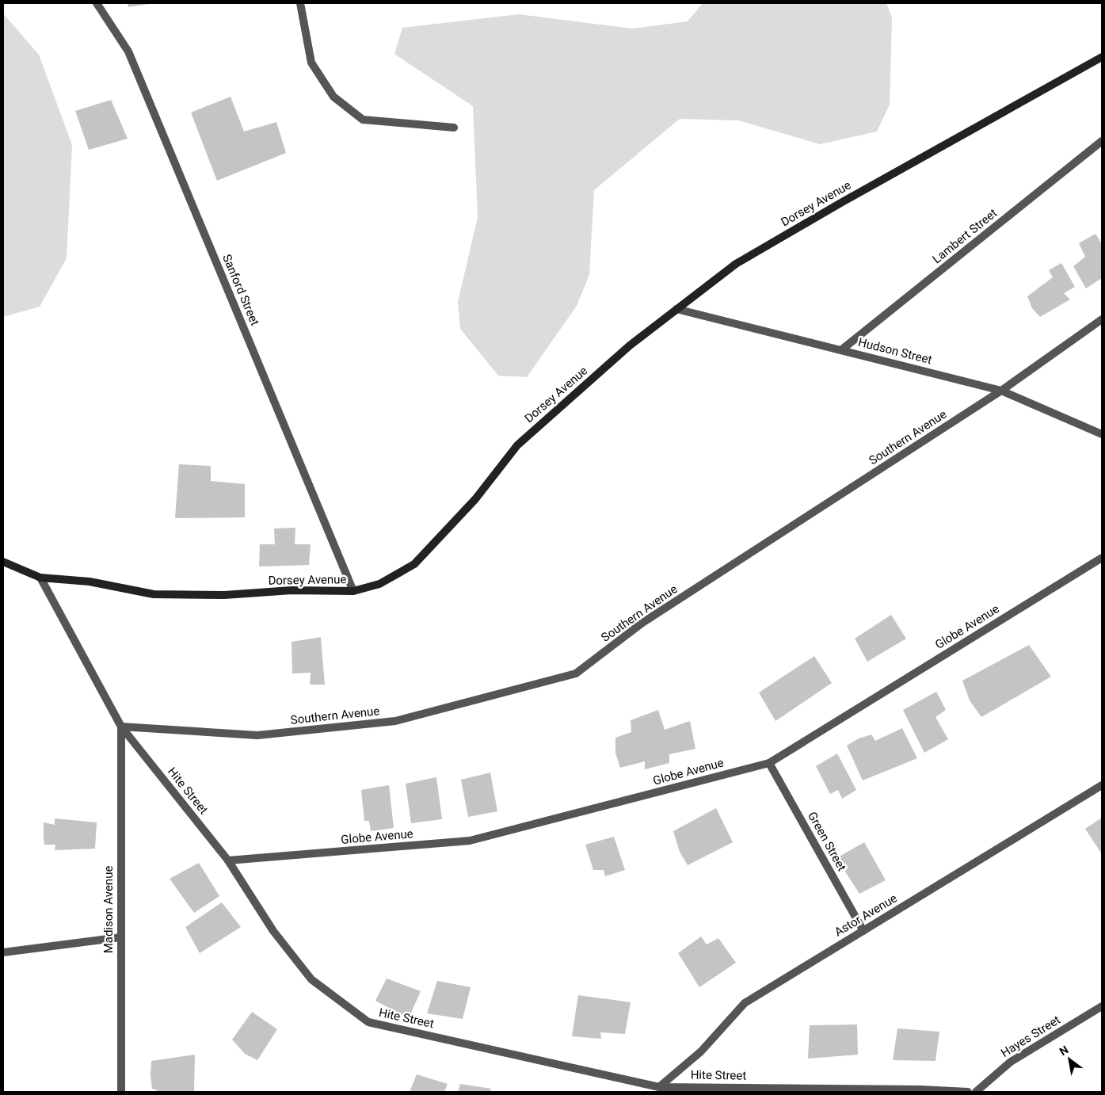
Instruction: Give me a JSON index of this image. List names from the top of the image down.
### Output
{
  "streets": {
    "street": [
      "Dorsey Avenue",
      "Lambert Street",
      "Sanford Street",
      "Hudson Street",
      "Southern Avenue",
      "Globe Avenue",
      "Hite Street",
      "Green Street",
      "Madison Avenue",
      "Astor Avenue",
      "Hayes Street"
    ]
  },
  "crossings": [
    ["Dorsey Avenue", "Sanford Street"],
    ["Dorsey Avenue", "Hudson Street"],
    ["Dorsey Avenue", "Hite Street"],
    ["Lambert Street", "Hudson Street"],
    ["Hudson Street", "Southern Avenue"],
    ["Southern Avenue", "Hite Street"],
    ["Southern Avenue", "Madison Avenue"],
    ["Globe Avenue", "Hite Street"],
    ["Globe Avenue", "Green Street"],
    ["Hite Street", "Madison Avenue"],
    ["Hite Street", "Astor Avenue"],
    ["Green Street", "Astor Avenue"]
  ],
  "north": "top left"
}
